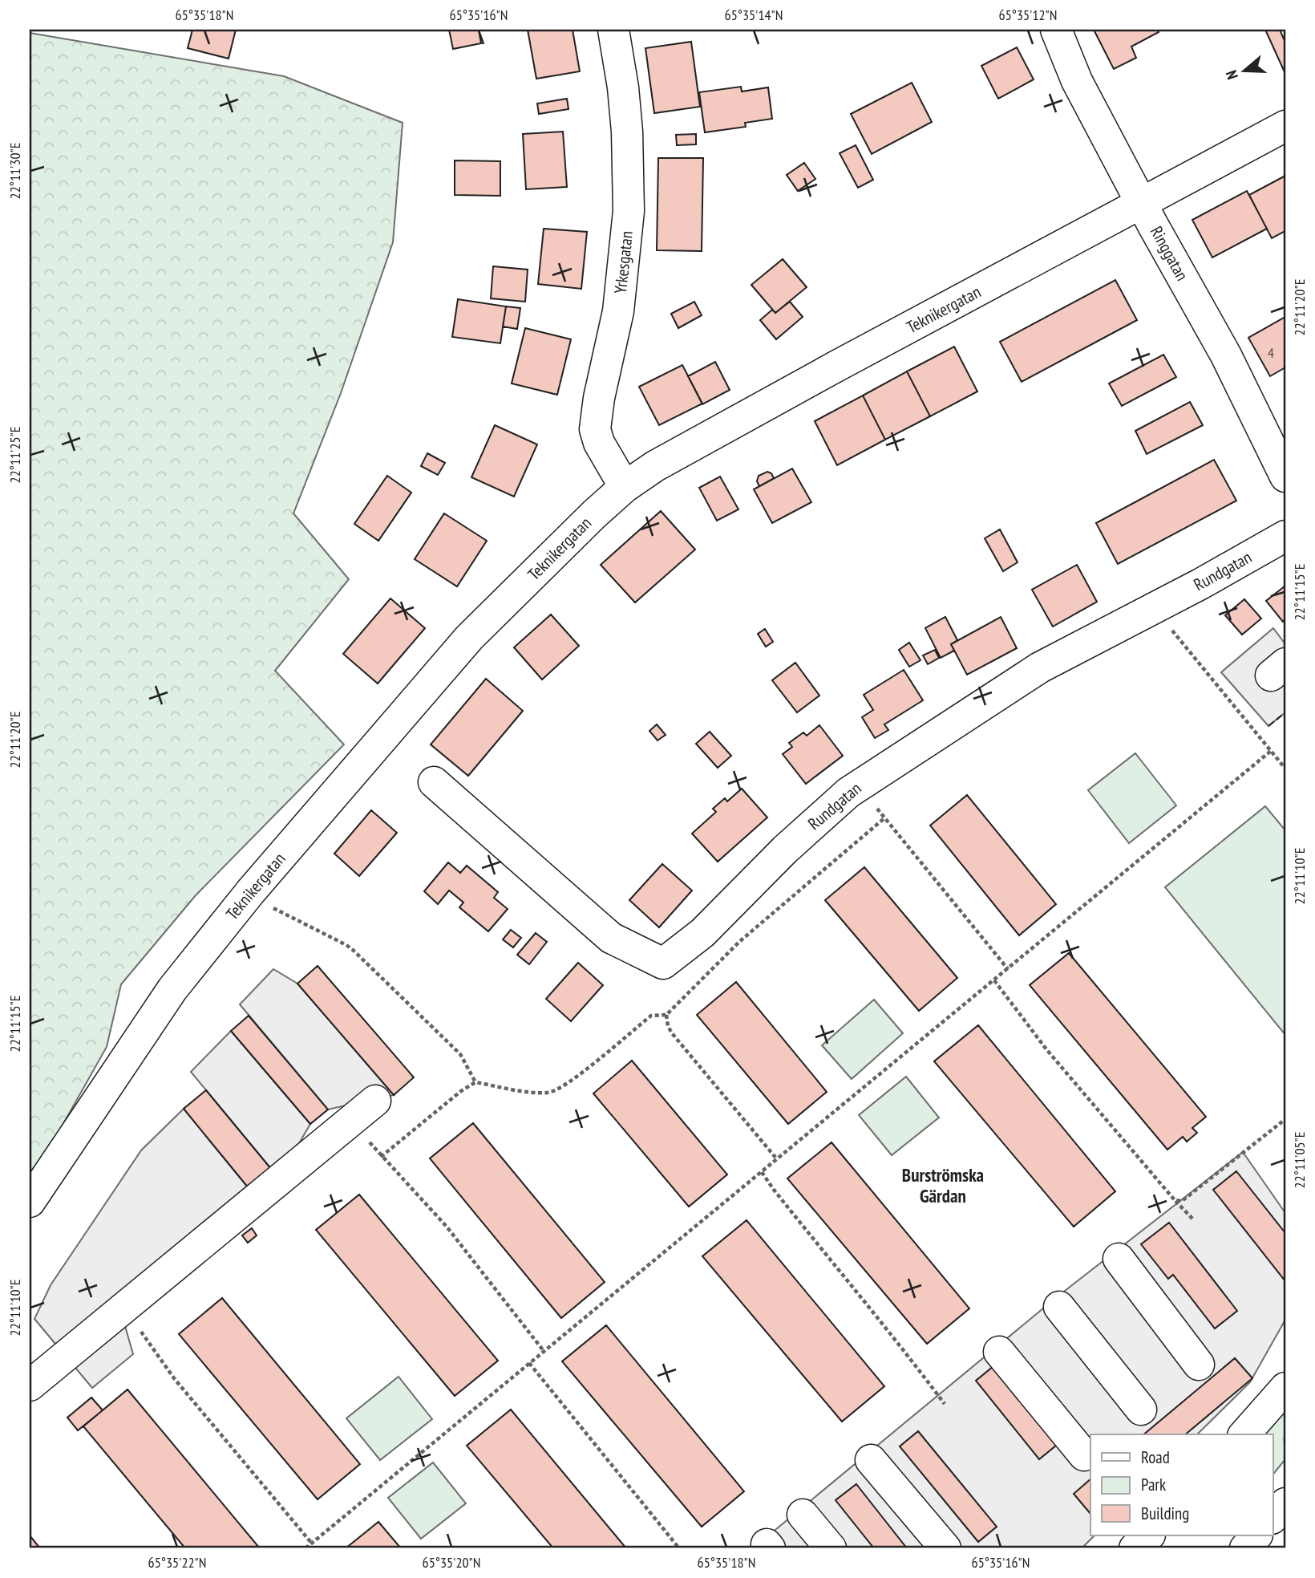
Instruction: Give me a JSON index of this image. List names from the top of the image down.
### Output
{
  "streets": {
    "street": [
      "Ringgatan",
      "Yrkesgatan",
      "Teknikergatan",
      "Rundgatan"
    ]
  },
  "crossings": [
    ["Ringgatan", "Teknikergatan"],
    ["Yrkesgatan", "Teknikergatan"]
  ],
  "districts": ["Burströmska Gärdan"],
  "house_numbers": ["4"],
  "legend": ["Road", "Park", "Building"],
  "north": "left",
  "coordinates": [
    "65°35'18\"N",
    "65°35'16\"N",
    "65°35'14\"N",
    "65°35'12\"N",
    "22°11'30\"E",
    "22°11'20\"E",
    "22°11'25\"E",
    "22°11'15\"E",
    "22°11'10\"E",
    "22°11'05\"E",
    "65°35'22\"N",
    "65°35'20\"N"
  ]
}
